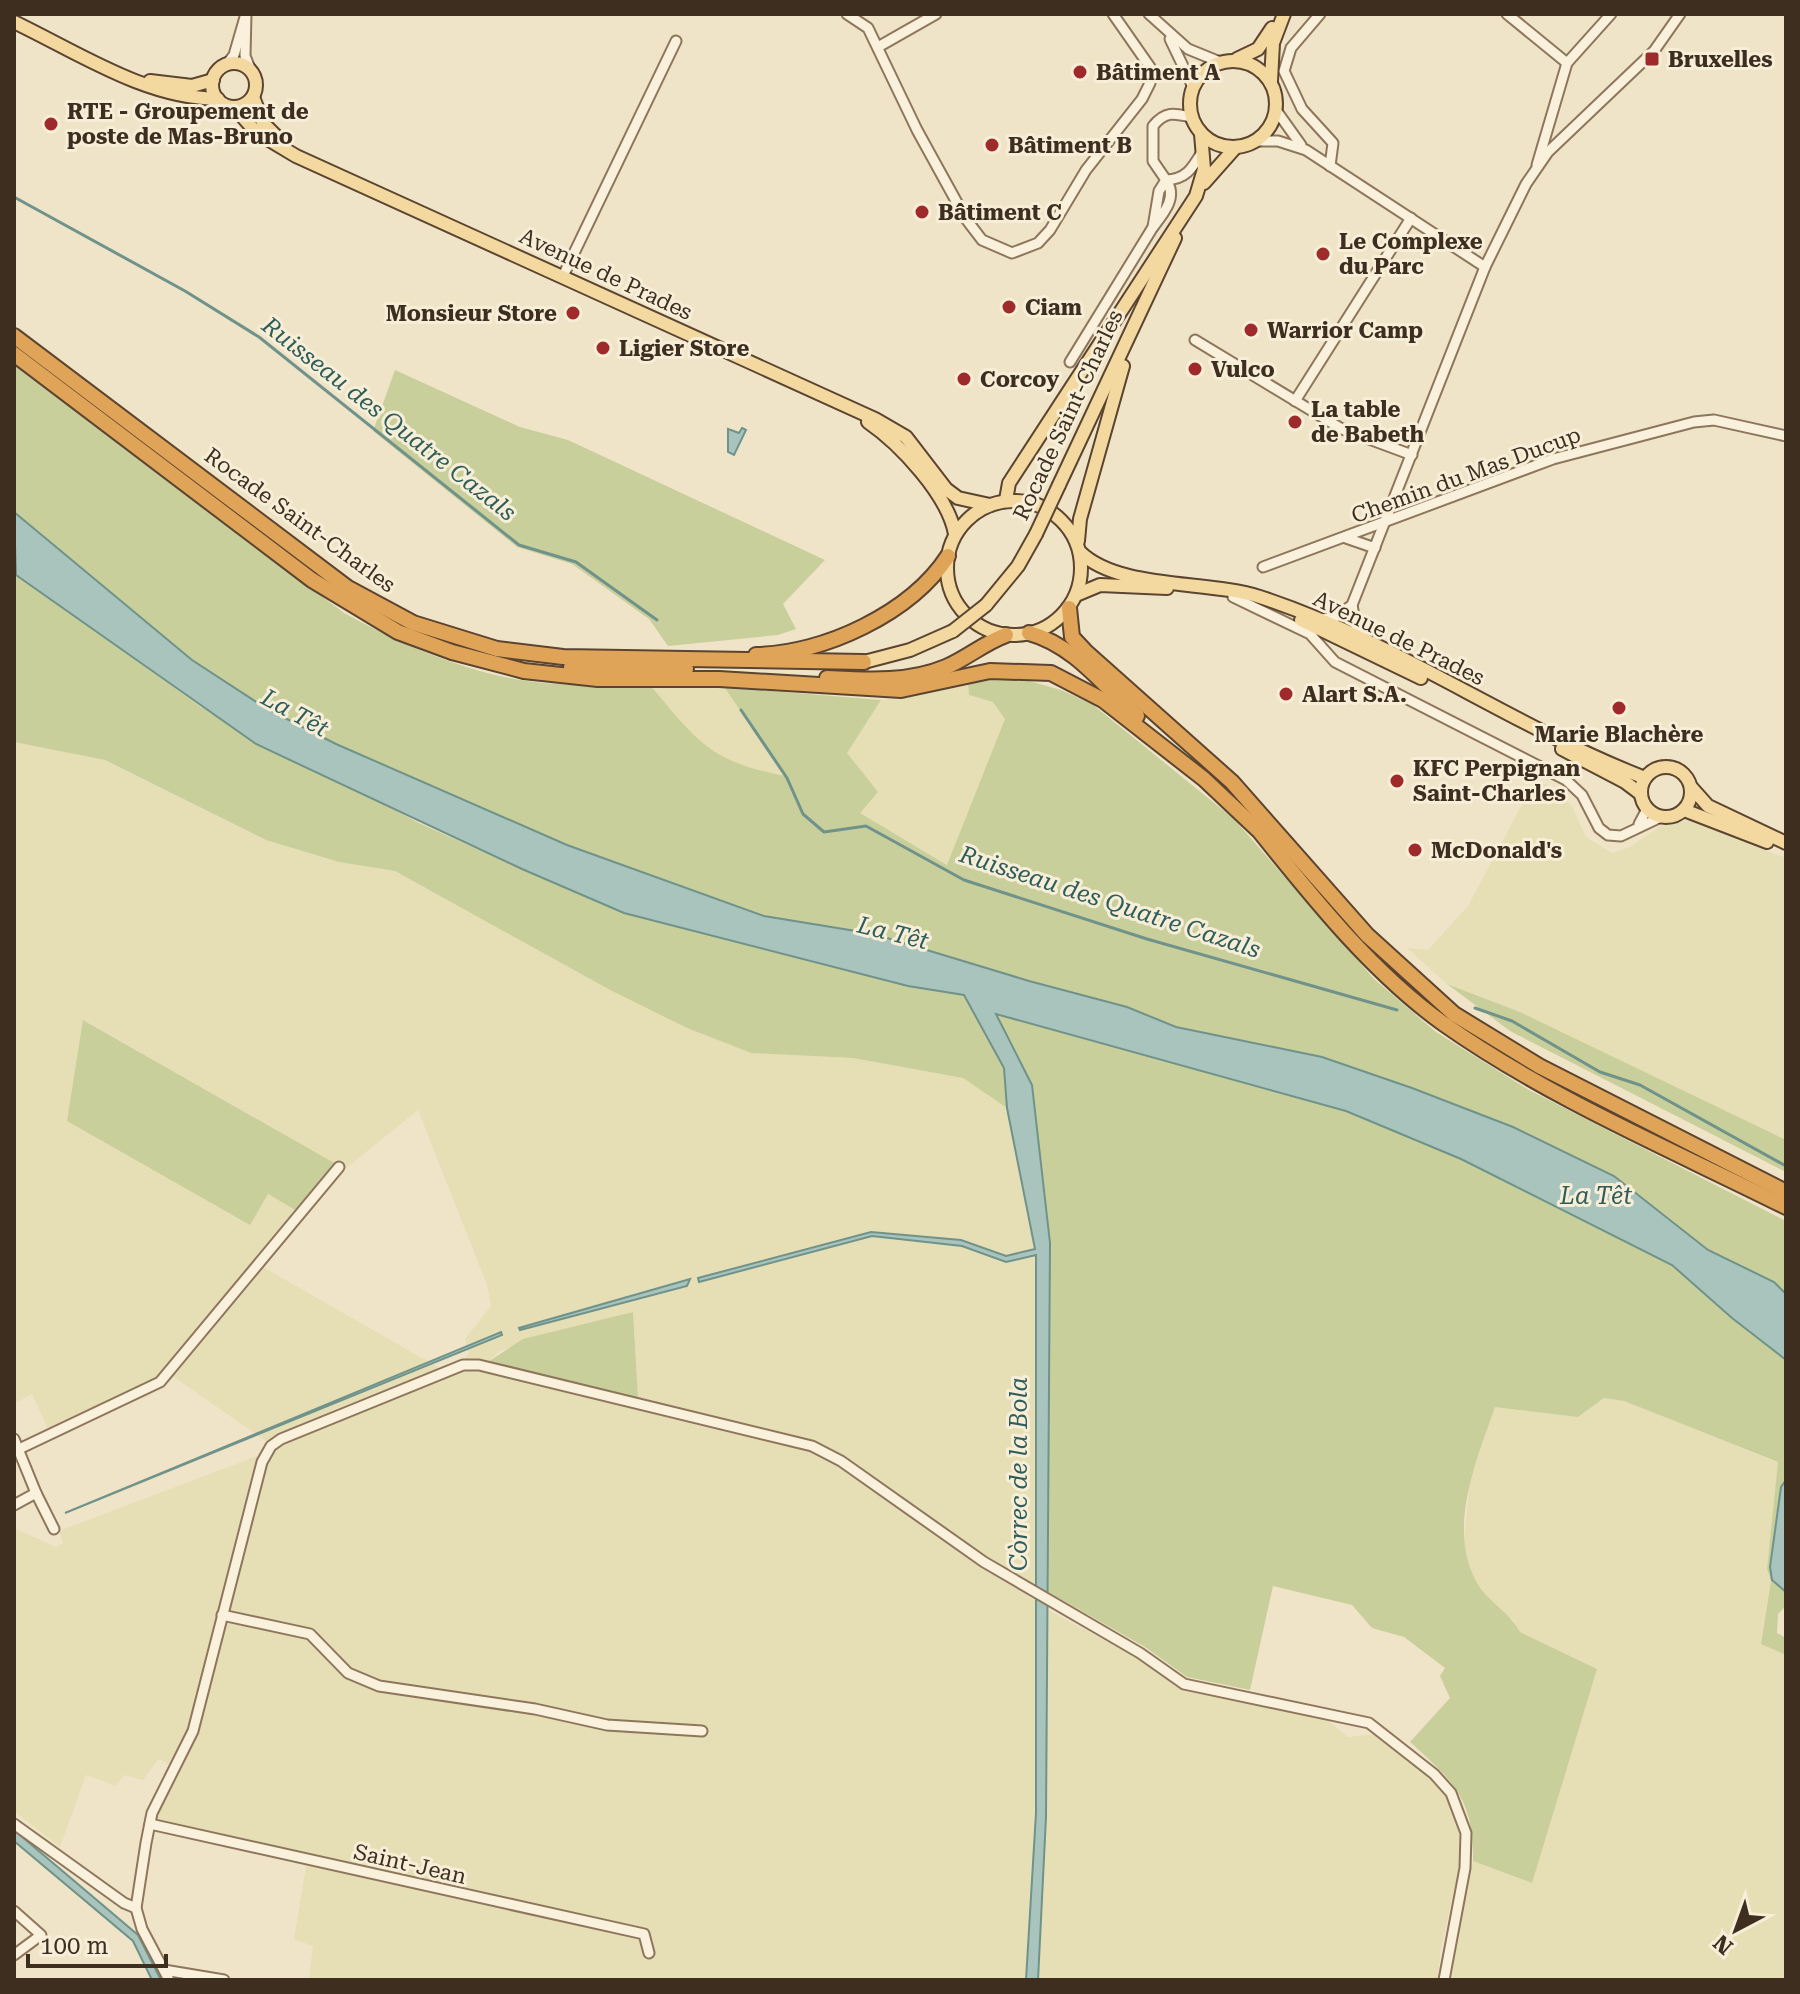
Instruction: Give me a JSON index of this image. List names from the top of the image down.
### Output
{
  "streets": {
    "highway": ["Rocade Saint-Charles"],
    "main road": ["Avenue de Prades"],
    "street": ["Chemin du Mas Ducup", "Saint-Jean"]
  },
  "water": ["Ruisseau des Quatre Cazals", "La Têt", "Còrrec de la Bola"],
  "places": {
    "transit": ["Bruxelles"],
    "other": [
      "Bâtiment A",
      "RTE - Groupement de poste de Mas-Bruno",
      "Bâtiment B",
      "Bâtiment C",
      "Le Complexe du Parc",
      "Ciam",
      "Monsieur Store",
      "Warrior Camp",
      "Ligier Store",
      "Vulco",
      "Corcoy",
      "La table de Babeth",
      "Alart S.A.",
      "Marie Blachère",
      "KFC Perpignan Saint-Charles",
      "McDonald's"
    ]
  },
  "scale_bar": "100 m",
  "north": "bottom left"
}
